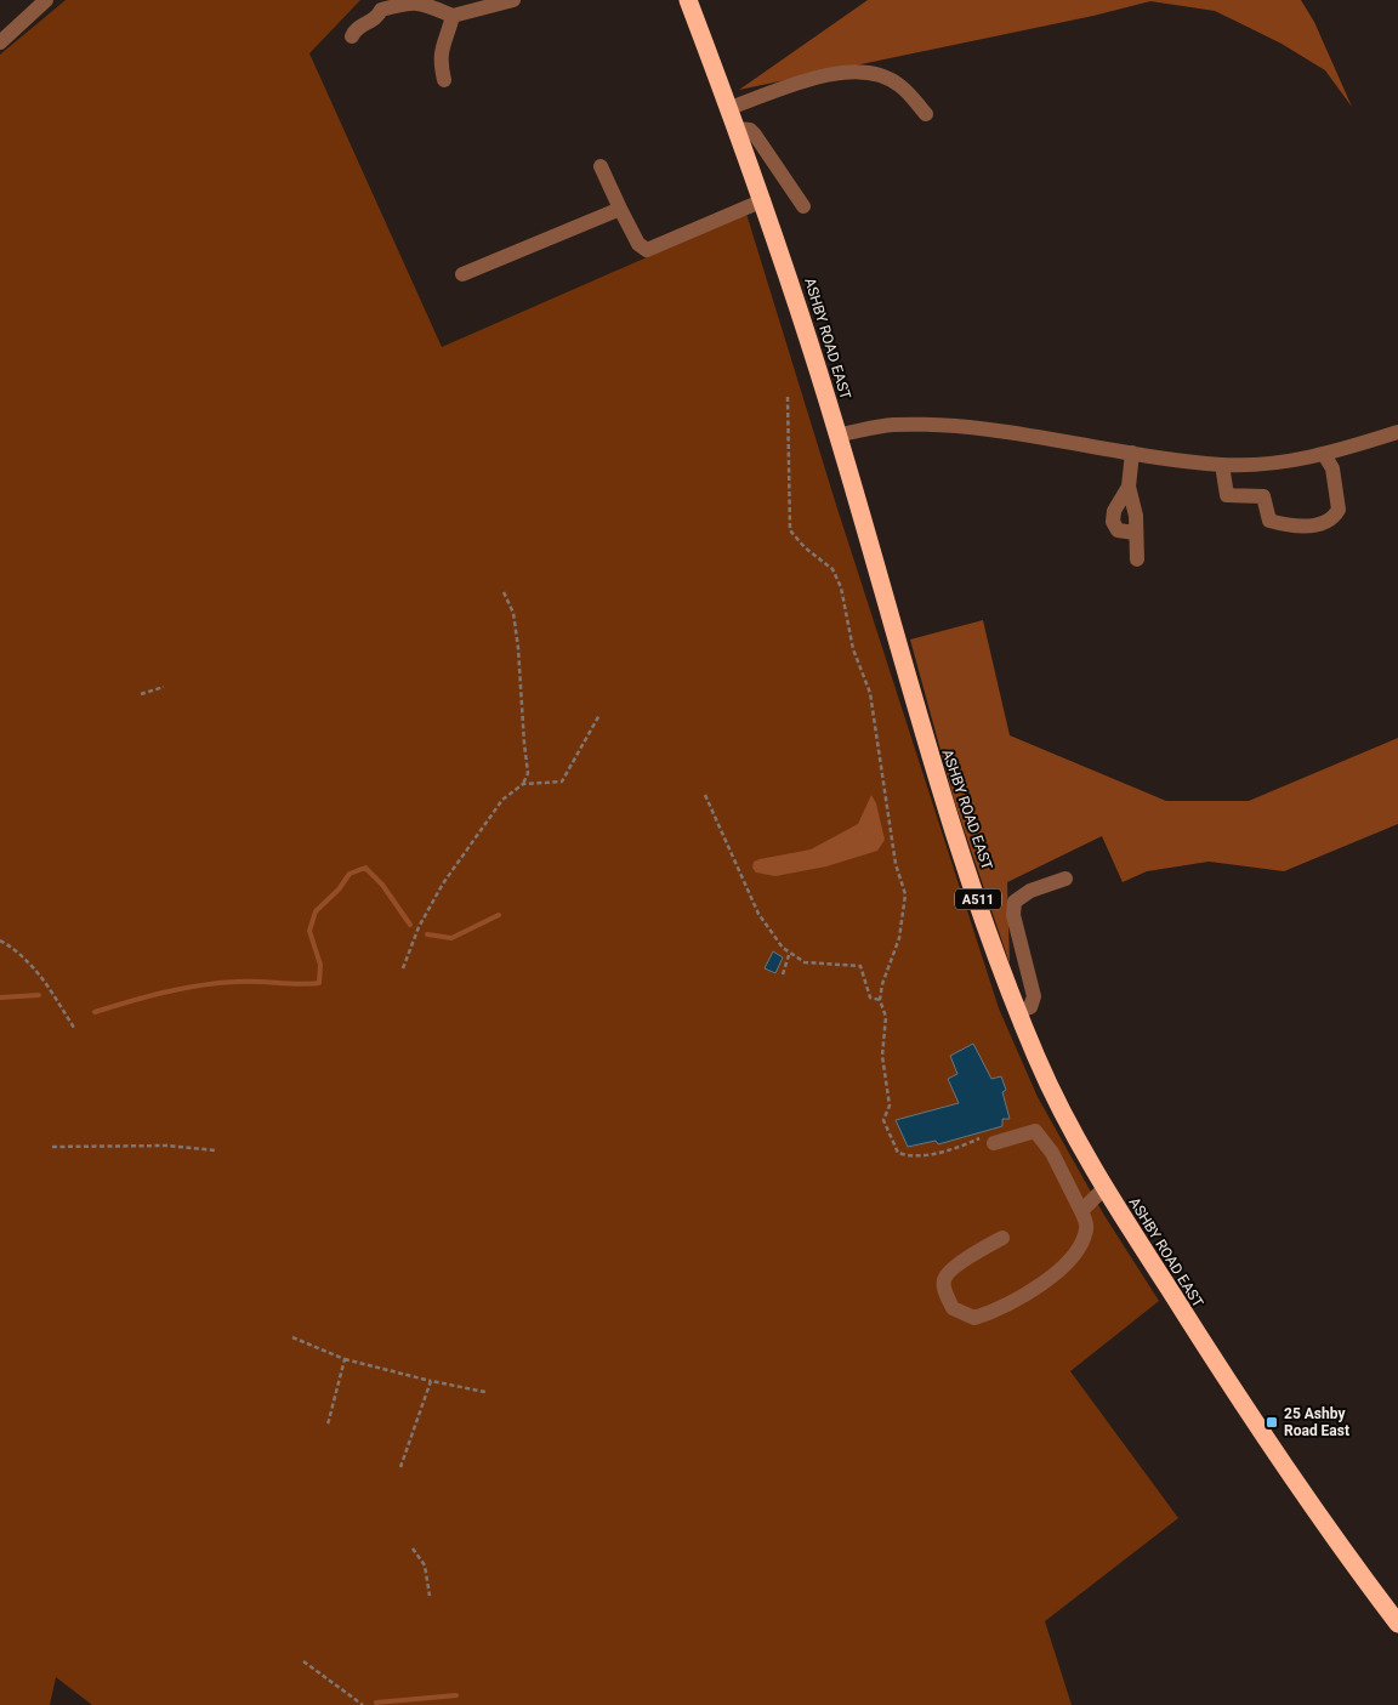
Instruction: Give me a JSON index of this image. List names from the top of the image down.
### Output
{
  "streets": {
    "highway": ["ASHBY ROAD EAST", "A511"]
  },
  "places": {
    "transit": ["25 Ashby Road East"]
  }
}
